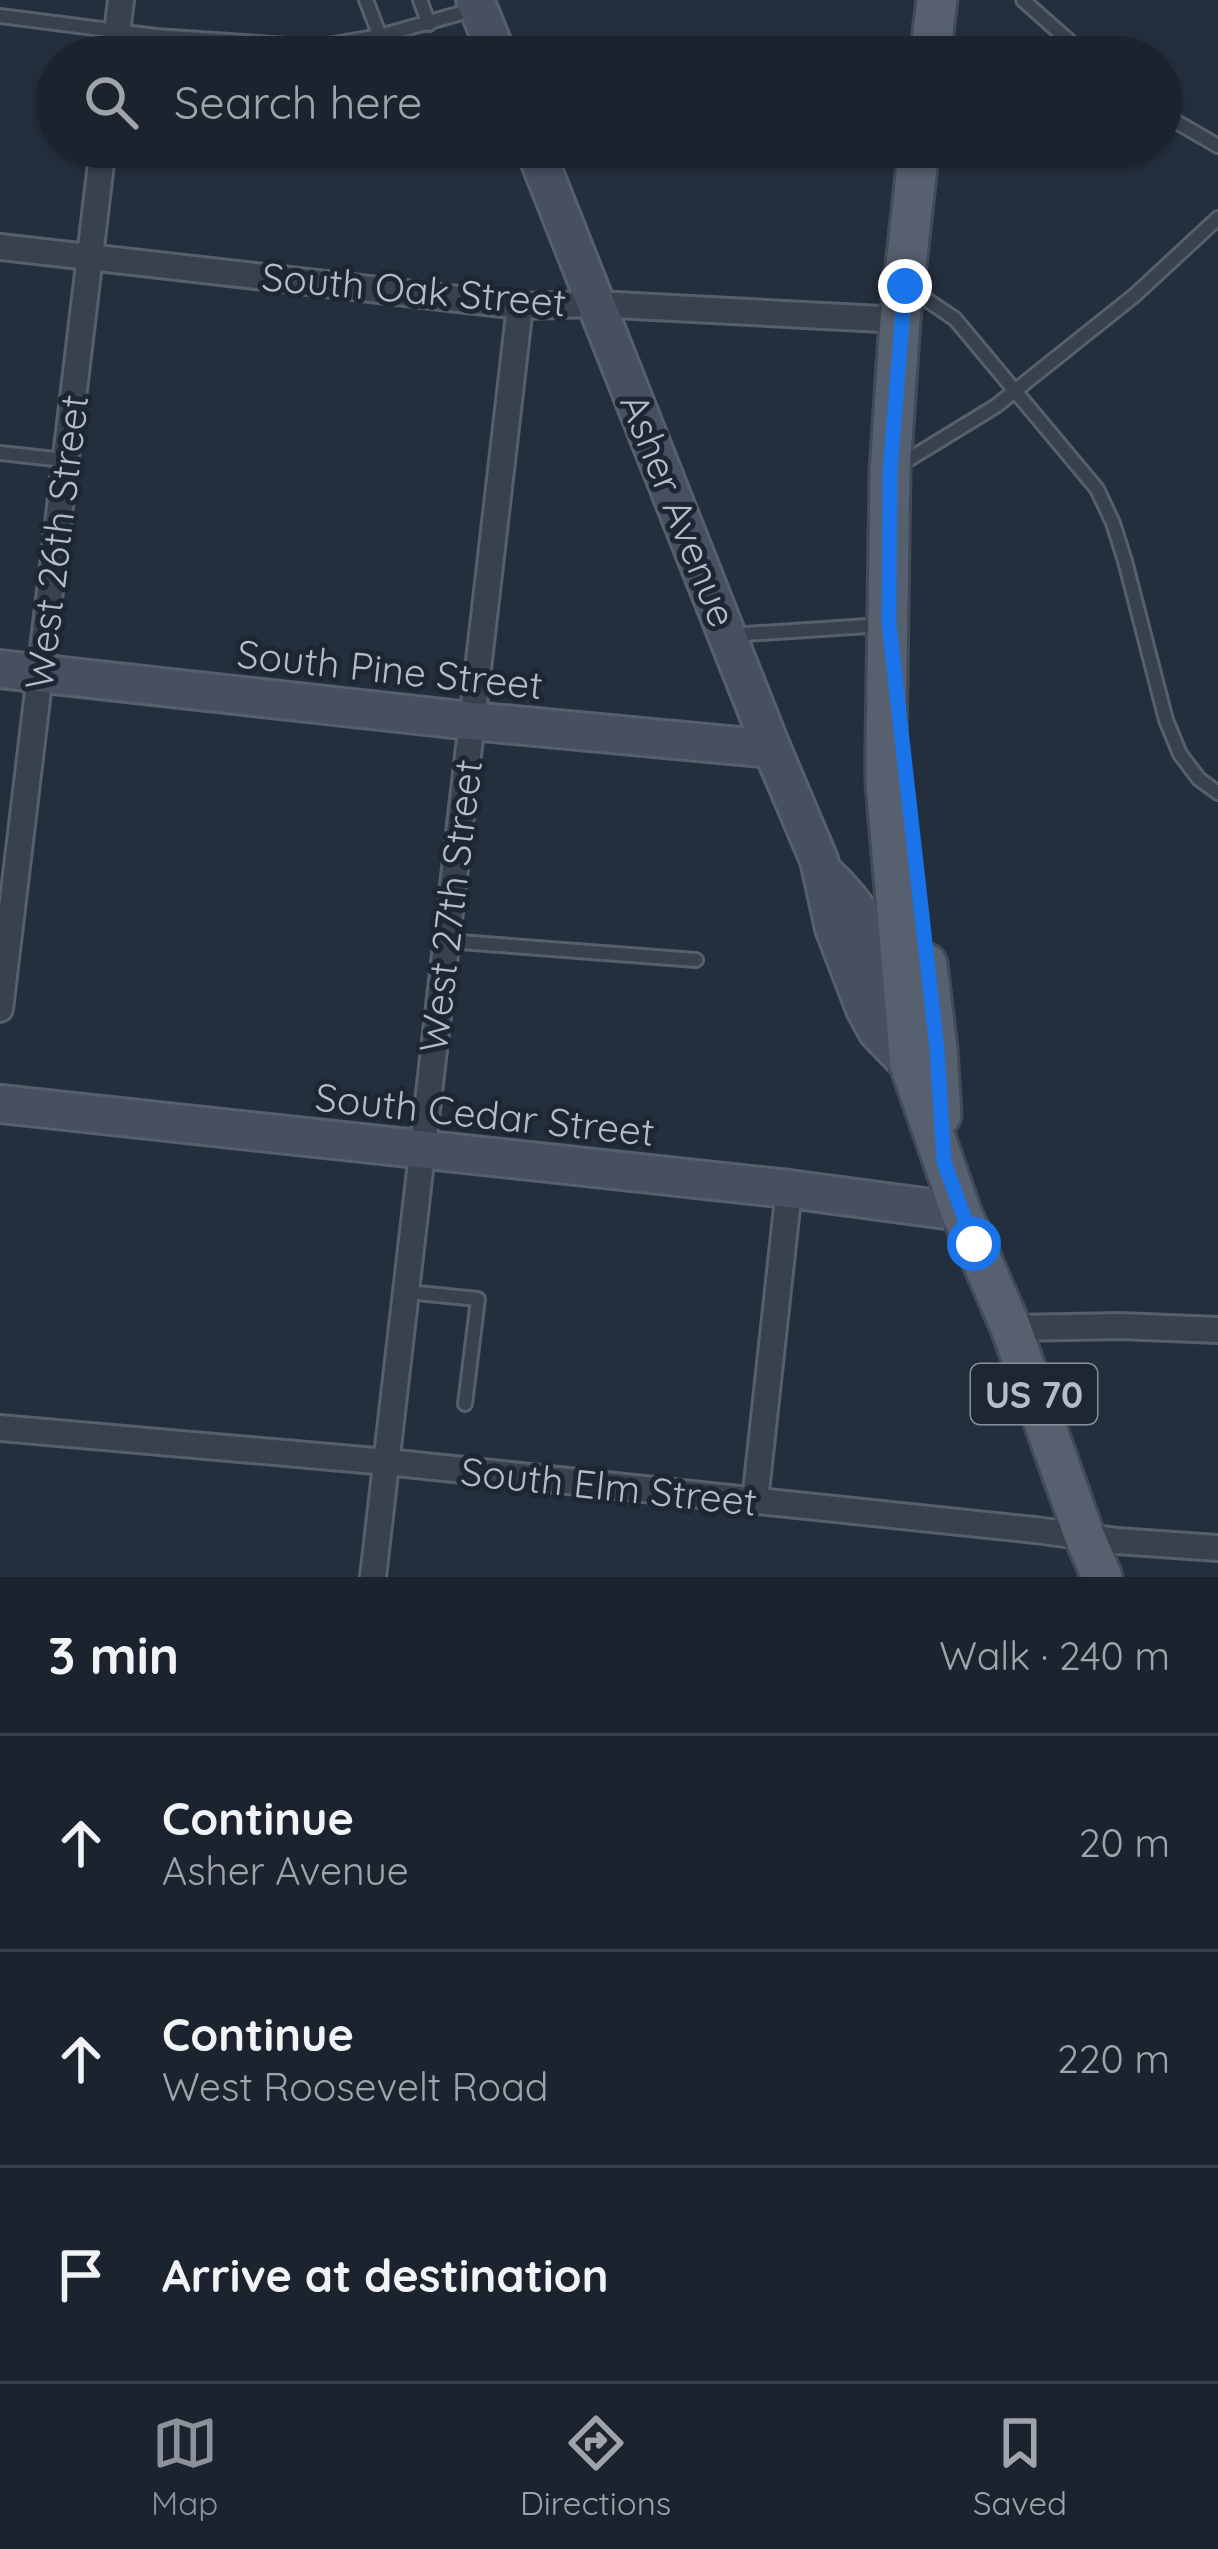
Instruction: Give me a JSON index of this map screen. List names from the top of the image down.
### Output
{
  "streets": {
    "main road": [
      "Asher Avenue",
      "South Pine Street",
      "South Cedar Street",
      "US 70"
    ],
    "street": [
      "South Oak Street",
      "West 26th Street",
      "West 27th Street",
      "South Elm Street"
    ]
  },
  "crossings": [
    ["South Oak Street", "Asher Avenue"],
    ["South Oak Street", "West 26th Street"],
    ["South Oak Street", "West 27th Street"],
    ["South Oak Street", "US 70"],
    ["Asher Avenue", "South Pine Street"],
    ["Asher Avenue", "South Cedar Street"],
    ["Asher Avenue", "US 70"],
    ["Asher Avenue", "South Elm Street"],
    ["West 26th Street", "South Pine Street"],
    ["South Pine Street", "West 27th Street"],
    ["West 27th Street", "South Cedar Street"],
    ["West 27th Street", "South Elm Street"]
  ],
  "page": {
    "search": "Search here",
    "heading": ["3 min", "Walk · 240 m"],
    "list": [
      ["Continue", "Asher Avenue", "20 m"],
      ["Continue", "West Roosevelt Road", "220 m"],
      "Arrive at destination"
    ],
    "nav": ["Map", "Directions", "Saved"]
  }
}
